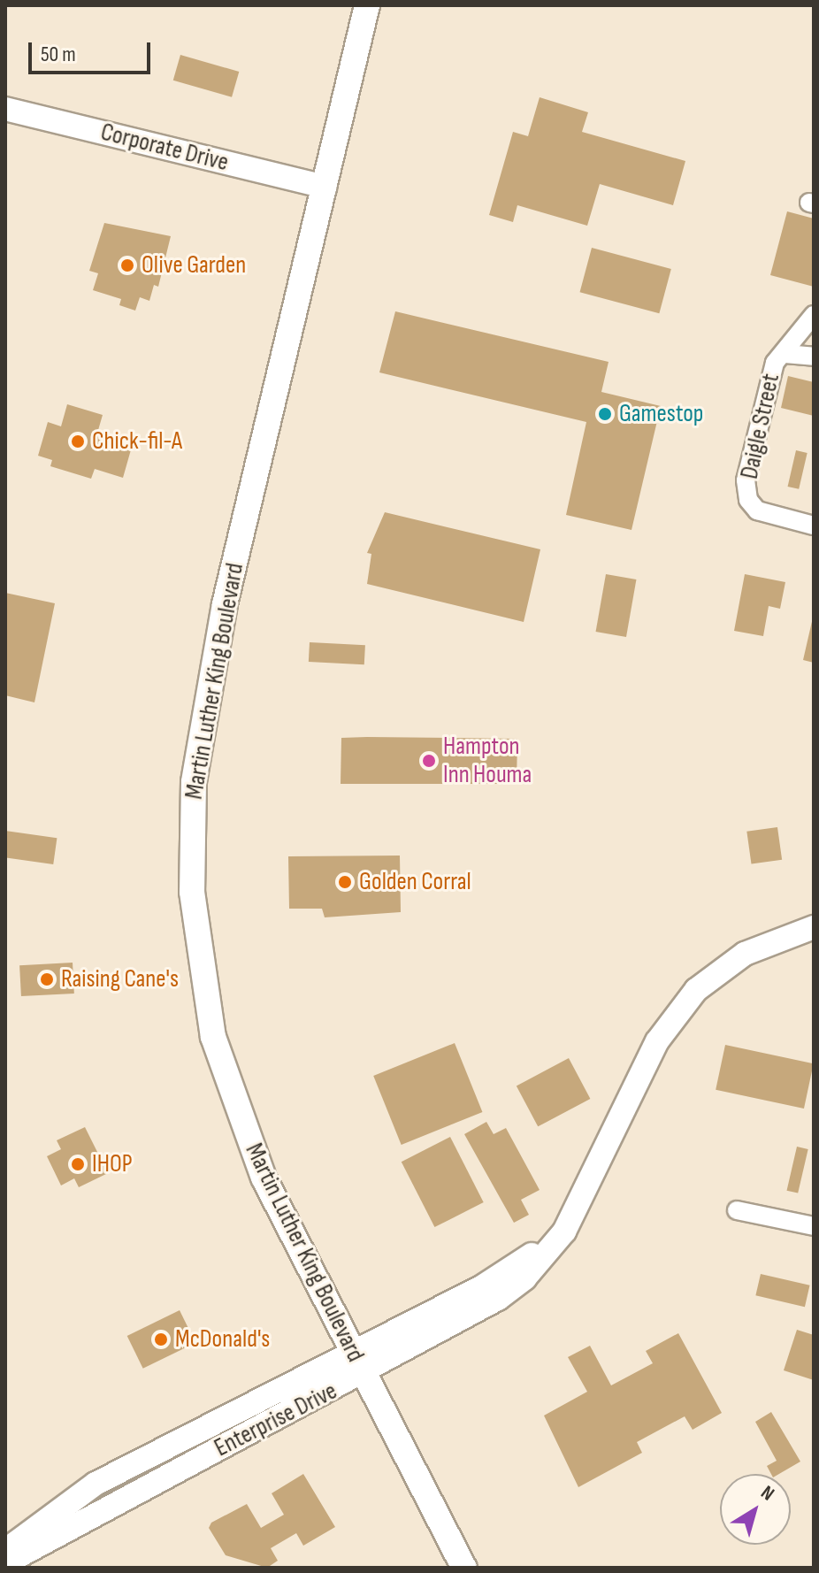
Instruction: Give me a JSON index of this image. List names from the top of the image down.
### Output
{
  "streets": {
    "main road": ["Martin Luther King Boulevard"],
    "street": ["Corporate Drive", "Daigle Street", "Enterprise Drive"]
  },
  "crossings": [
    ["Corporate Drive", "Martin Luther King Boulevard"],
    ["Martin Luther King Boulevard", "Enterprise Drive"]
  ],
  "places": [
    "Olive Garden",
    "Gamestop",
    "Chick-fil-A",
    "Hampton Inn Houma",
    "Golden Corral",
    "Raising Cane's",
    "IHOP",
    "McDonald's"
  ],
  "scale_bar": "50 m",
  "north": "top right"
}
